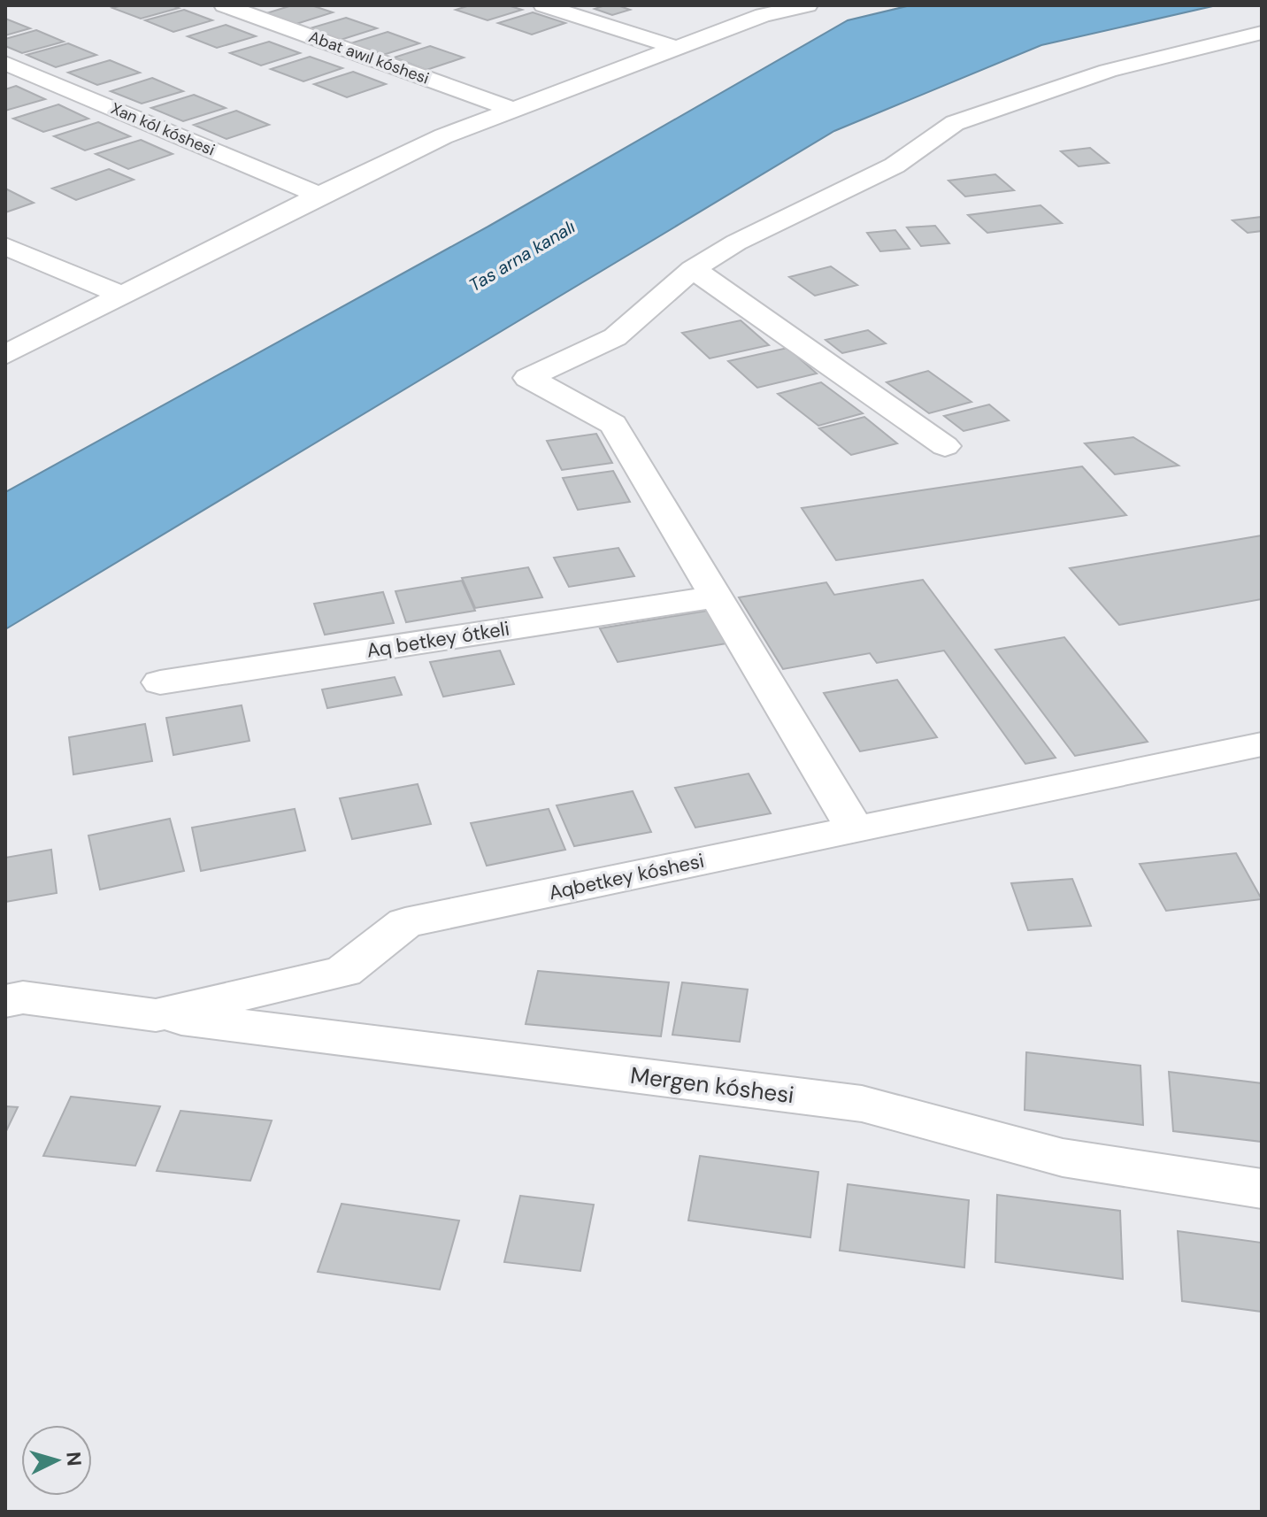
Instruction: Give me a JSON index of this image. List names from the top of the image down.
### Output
{
  "streets": {
    "street": [
      "Abat awıl kóshesi",
      "Xan kól kóshesi",
      "Aq betkey ótkeli",
      "Aqbetkey kóshesi",
      "Mergen kóshesi"
    ]
  },
  "crossings": [
    ["Aqbetkey kóshesi", "Mergen kóshesi"]
  ],
  "water": ["Tas arna kanalı"],
  "north": "right"
}
